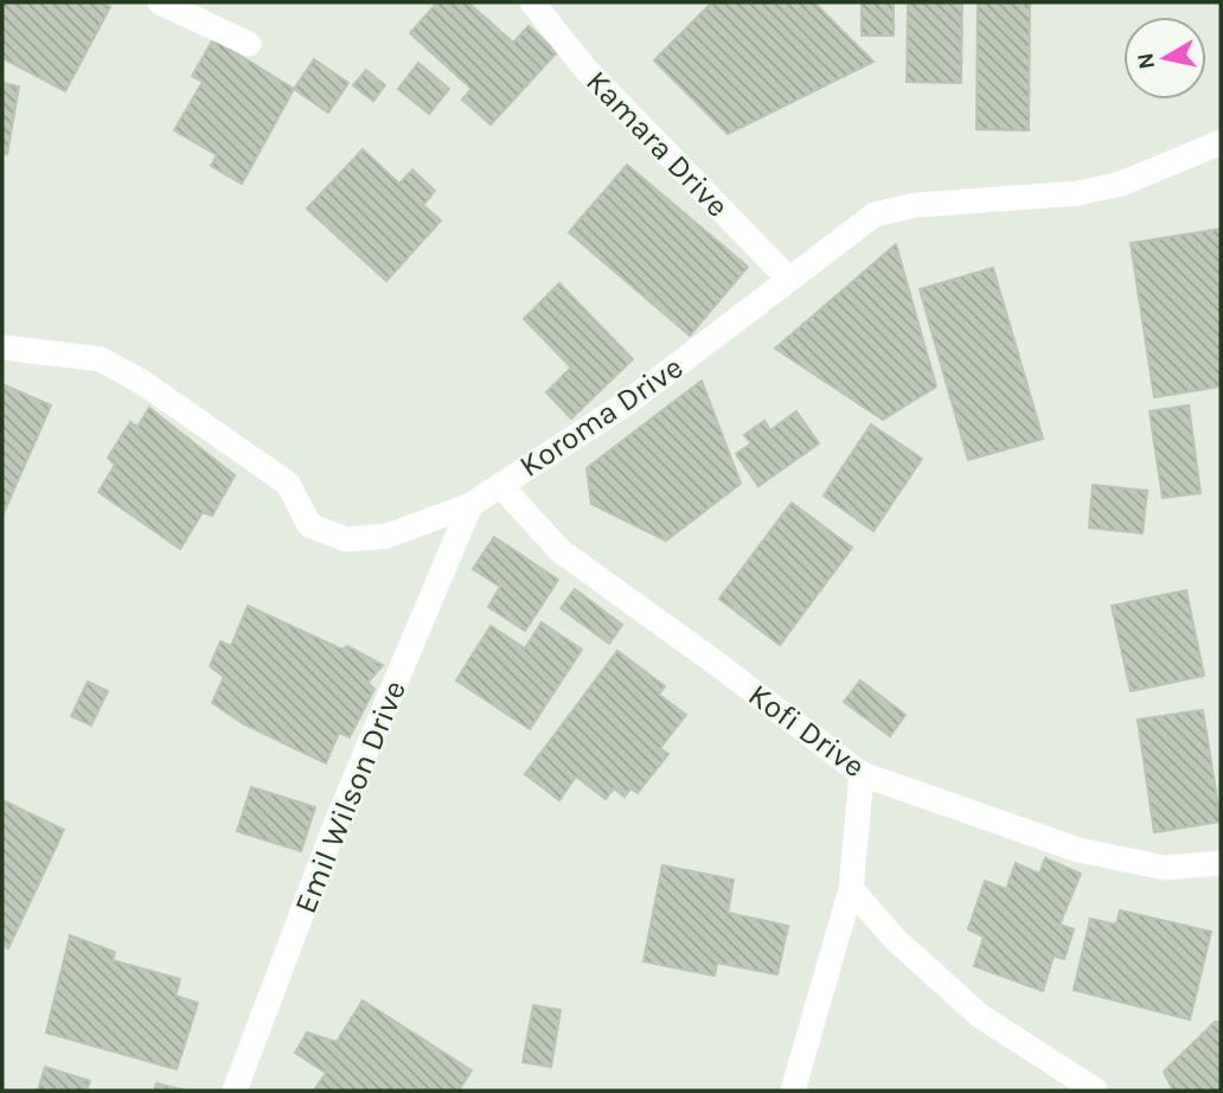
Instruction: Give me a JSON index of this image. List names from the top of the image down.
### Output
{
  "streets": {
    "street": [
      "Kamara Drive",
      "Koroma Drive",
      "Kofi Drive",
      "Emil Wilson Drive"
    ]
  },
  "crossings": [
    ["Kamara Drive", "Koroma Drive"],
    ["Koroma Drive", "Kofi Drive"],
    ["Koroma Drive", "Emil Wilson Drive"]
  ],
  "north": "left"
}
